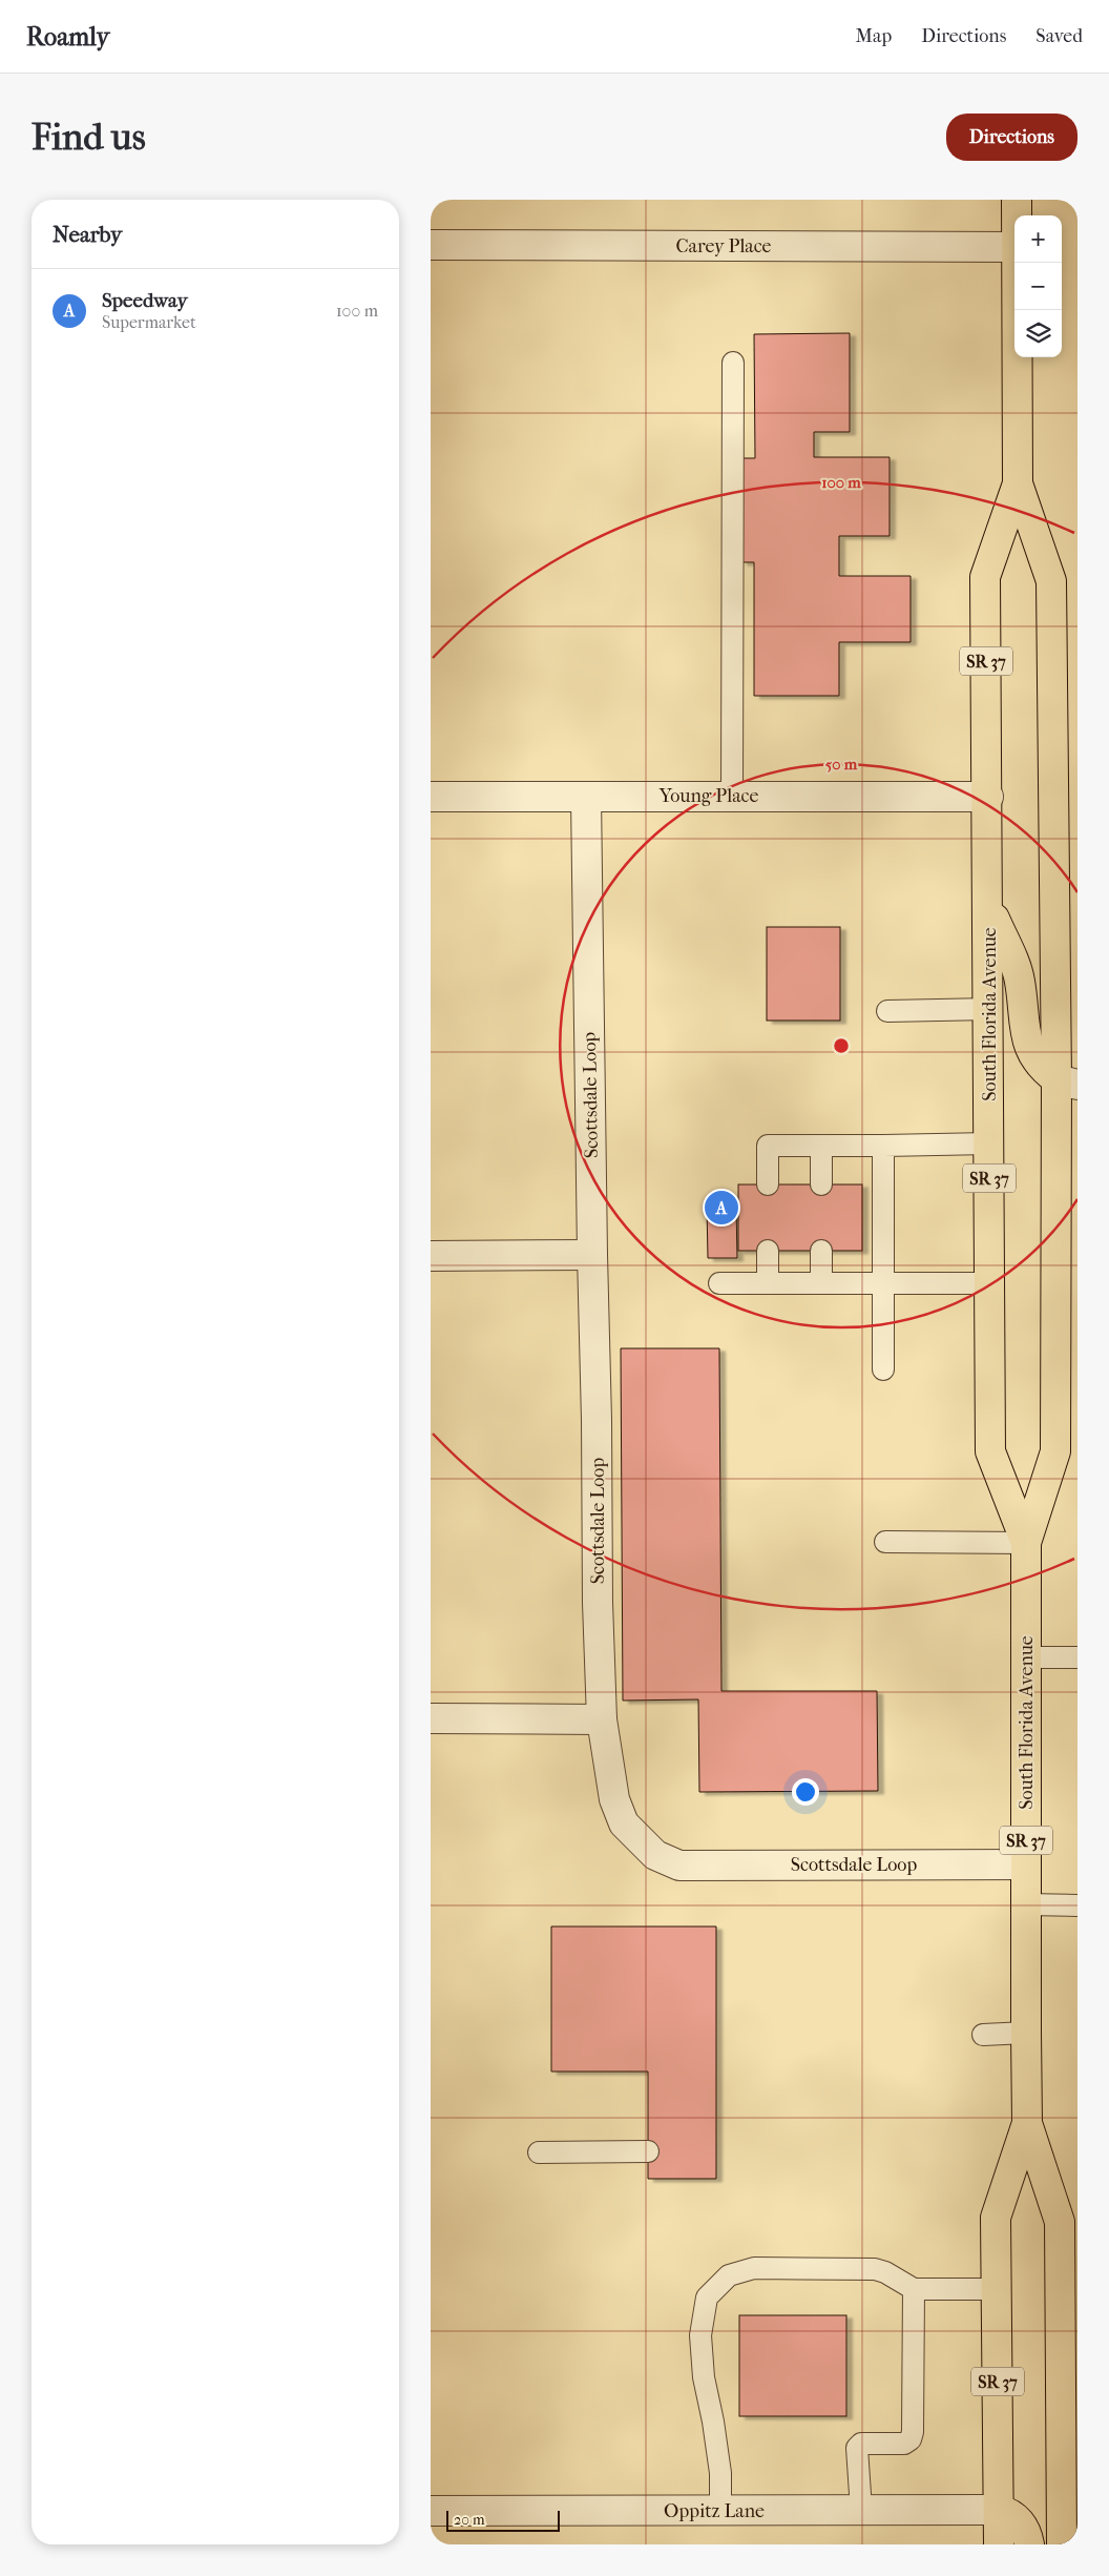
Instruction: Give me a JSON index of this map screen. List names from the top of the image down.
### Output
{
  "streets": {
    "main road": ["SR 37", "South Florida Avenue"],
    "street": [
      "Carey Place",
      "Young Place",
      "Scottsdale Loop",
      "Oppitz Lane"
    ]
  },
  "crossings": [
    ["Young Place", "South Florida Avenue"],
    ["Young Place", "Scottsdale Loop"],
    ["South Florida Avenue", "Scottsdale Loop"],
    ["South Florida Avenue", "Oppitz Lane"]
  ],
  "scale_bar": "20 m",
  "page": {
    "header": "Roamly",
    "nav": ["Map", "Directions", "Saved"],
    "buttons": "Directions",
    "title": "Find us",
    "heading": "Nearby",
    "map_buttons": ["+", "−"],
    "list": [
      {
        "mark": "A",
        "name": "Speedway",
        "note": "Supermarket",
        "value": "100 m"
      }
    ],
    "pins": "A",
    "scale": "20 m"
  },
  "rings": ["100 m", "50 m"]
}
